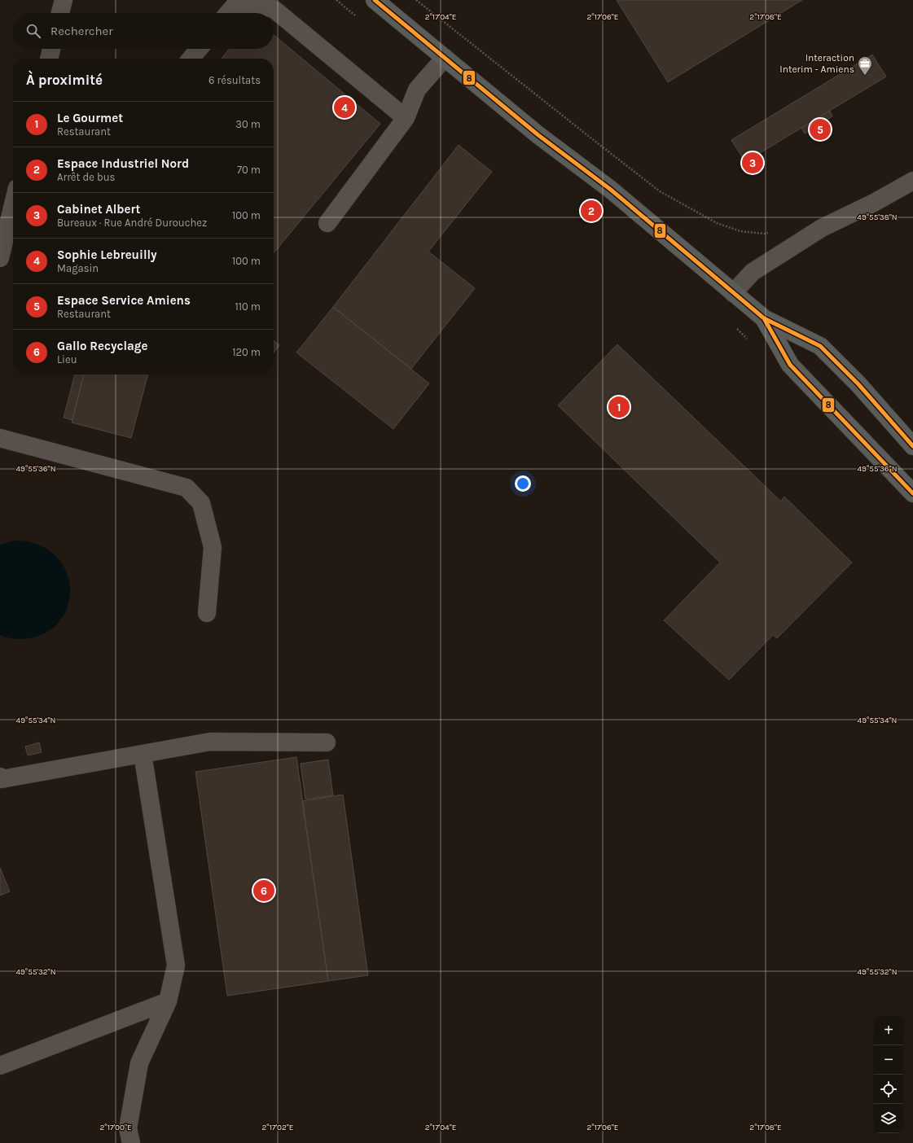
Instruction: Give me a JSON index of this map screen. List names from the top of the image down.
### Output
{
  "places": {
    "office": ["Interaction Interim - Amiens"]
  },
  "lines": ["transit line 8"],
  "page": {
    "search": "Rechercher",
    "heading": ["À proximité", "6 résultats"],
    "pins": [
      "4",
      "5",
      "3",
      "2",
      "1",
      "6"
    ],
    "list": [
      {
        "mark": "1",
        "name": "Le Gourmet",
        "note": "Restaurant",
        "value": "30 m"
      },
      {
        "mark": "2",
        "name": "Espace Industriel Nord",
        "note": "Arrêt de bus",
        "value": "70 m"
      },
      {
        "mark": "3",
        "name": "Cabinet Albert",
        "note": "Bureaux · Rue André Durouchez",
        "value": "100 m"
      },
      {
        "mark": "4",
        "name": "Sophie Lebreuilly",
        "note": "Magasin",
        "value": "100 m"
      },
      {
        "mark": "5",
        "name": "Espace Service Amiens",
        "note": "Restaurant",
        "value": "110 m"
      },
      {
        "mark": "6",
        "name": "Gallo Recyclage",
        "note": "Lieu",
        "value": "120 m"
      }
    ],
    "map_buttons": ["+", "−"]
  },
  "coordinates": [
    "2°17'04\"E",
    "2°17'06\"E",
    "2°17'08\"E",
    "49°55'38\"N",
    "49°55'36\"N",
    "49°55'34\"N",
    "49°55'32\"N",
    "2°17'00\"E",
    "2°17'02\"E"
  ]
}
